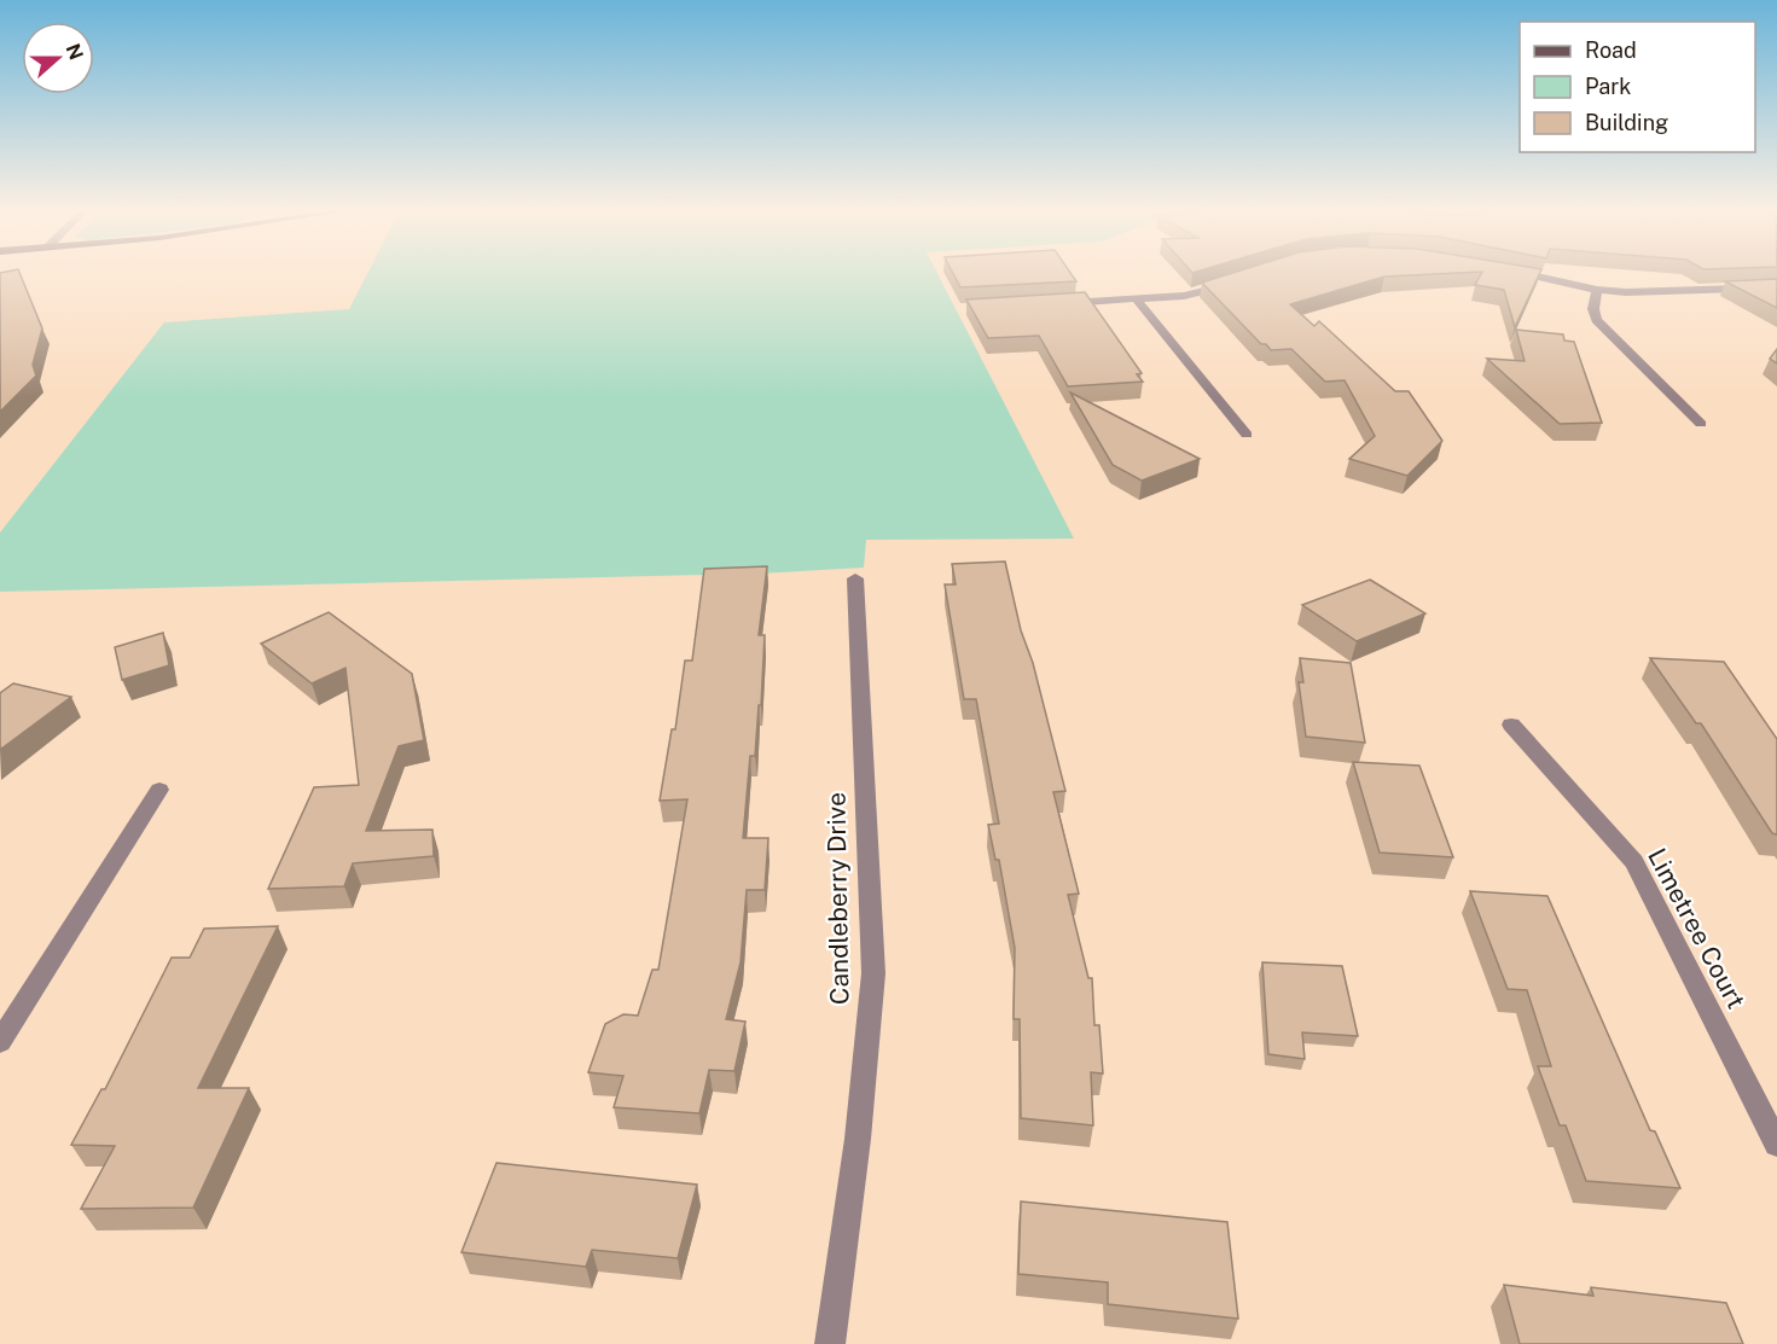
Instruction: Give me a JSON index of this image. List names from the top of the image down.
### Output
{
  "streets": {
    "street": ["Candleberry Drive", "Limetree Court"]
  },
  "legend": ["Road", "Park", "Building"],
  "north": "right"
}
